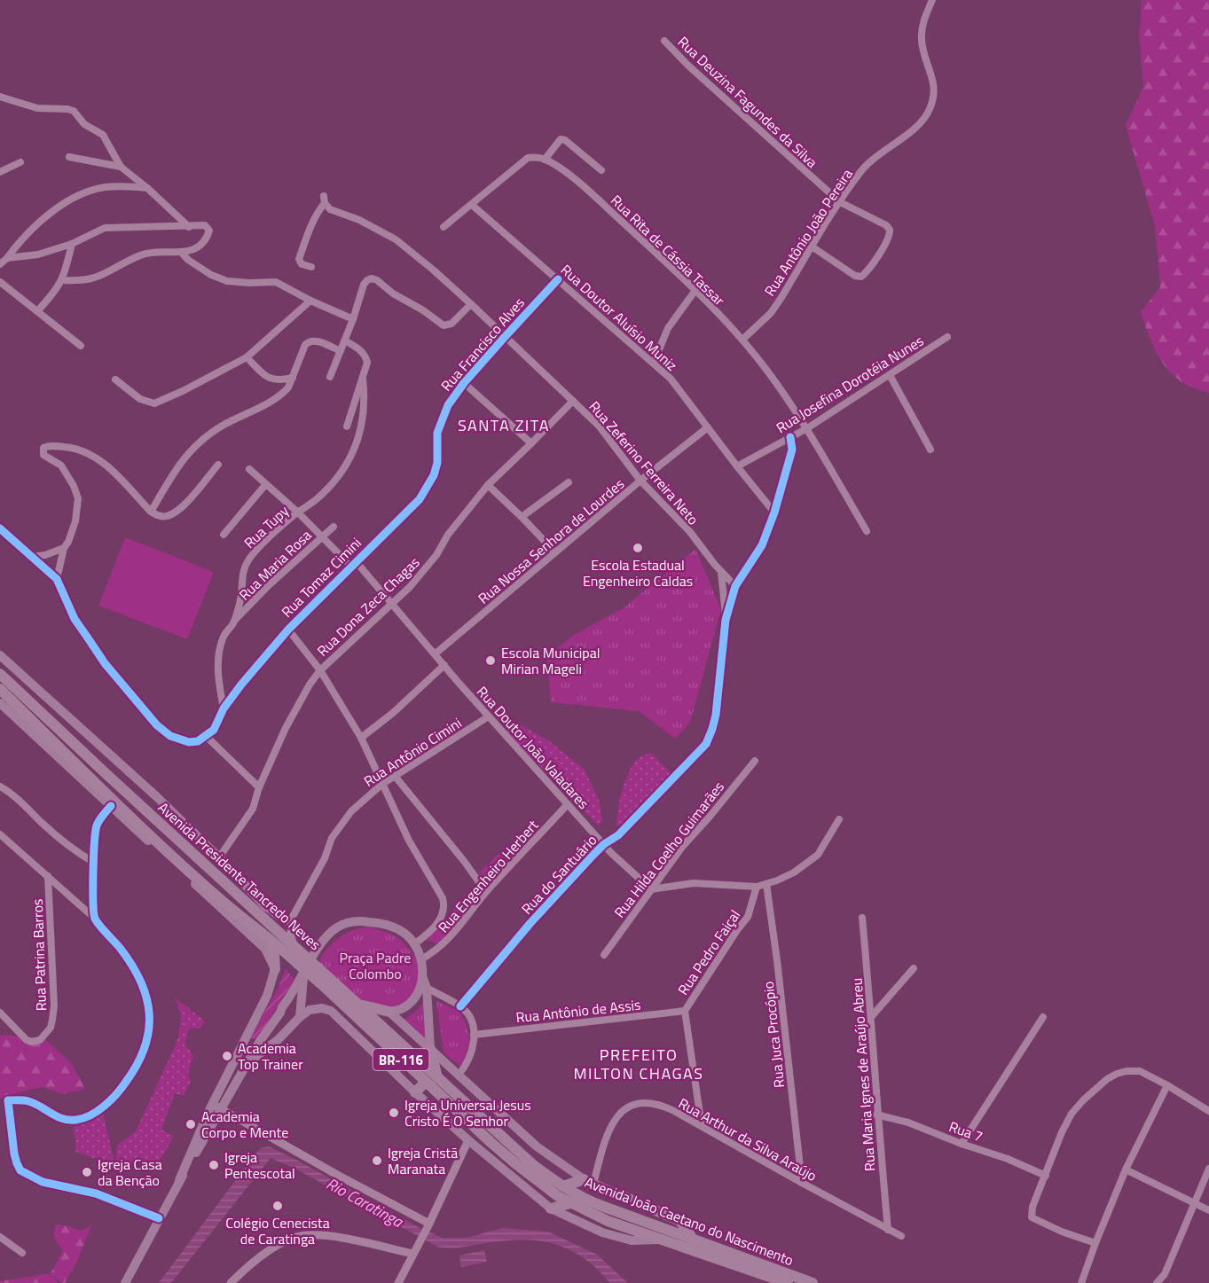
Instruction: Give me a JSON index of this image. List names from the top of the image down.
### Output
{
  "streets": {
    "highway": ["Avenida Presidente Tancredo Neves", "BR-116", "Avenida João Caetano do Nascimento"],
    "street": [
      "Rua Deuzina Fagundes da Silva",
      "Rua Antônio João Pereira",
      "Rua Rita de Cássia Tassar",
      "Rua Doutor Aluísio Muniz",
      "Rua Francisco Alves",
      "Rua Josefina Dorotéia Nunes",
      "Rua Zeferino Ferreira Neto",
      "Rua Tupy",
      "Rua Nossa Senhora de Lourdes",
      "Rua Maria Rosa",
      "Rua Tomaz Cimini",
      "Rua Dona Zeca Chagas",
      "Rua Doutor João Valadares",
      "Rua Antônio Cimini",
      "Rua Hilda Coelho Guimarães",
      "Rua do Santuário",
      "Rua Engenheiro Herbert",
      "Rua Pedro Faiçal",
      "Rua Patrina Barros",
      "Rua Antônio de Assis",
      "Rua Juca Procópio",
      "Rua Maria Ignes de Araújo Abreu",
      "Rua 7",
      "Rua Arthur da Silva Araújo"
    ]
  },
  "crossings": [
    ["Rua Deuzina Fagundes da Silva", "Rua Antônio João Pereira"],
    ["Rua Antônio João Pereira", "Rua Rita de Cássia Tassar"],
    ["Rua Rita de Cássia Tassar", "Rua Josefina Dorotéia Nunes"],
    ["Rua Doutor Aluísio Muniz", "Rua Francisco Alves"],
    ["Rua Doutor Aluísio Muniz", "Rua Josefina Dorotéia Nunes"],
    ["Rua Doutor Aluísio Muniz", "Rua Nossa Senhora de Lourdes"],
    ["Rua Francisco Alves", "Rua Zeferino Ferreira Neto"],
    ["Rua Francisco Alves", "Rua Tomaz Cimini"],
    ["Rua Zeferino Ferreira Neto", "Rua Nossa Senhora de Lourdes"],
    ["Rua Zeferino Ferreira Neto", "Rua Dona Zeca Chagas"],
    ["Rua Tupy", "Rua Maria Rosa"],
    ["Rua Tupy", "Rua Tomaz Cimini"],
    ["Rua Tupy", "Rua Doutor João Valadares"],
    ["Rua Nossa Senhora de Lourdes", "Rua Doutor João Valadares"],
    ["Rua Maria Rosa", "Rua Doutor João Valadares"],
    ["Rua Tomaz Cimini", "Rua Doutor João Valadares"],
    ["Rua Dona Zeca Chagas", "Rua Doutor João Valadares"],
    ["Rua Dona Zeca Chagas", "Avenida Presidente Tancredo Neves"],
    ["Rua Doutor João Valadares", "Rua Antônio Cimini"],
    ["Rua Doutor João Valadares", "Rua Hilda Coelho Guimarães"],
    ["Rua Doutor João Valadares", "Rua do Santuário"],
    ["Rua Doutor João Valadares", "Rua Engenheiro Herbert"],
    ["Avenida Presidente Tancredo Neves", "Avenida João Caetano do Nascimento"],
    ["Rua Pedro Faiçal", "Rua Antônio de Assis"],
    ["Rua Pedro Faiçal", "Rua Arthur da Silva Araújo"],
    ["Rua Juca Procópio", "Rua Arthur da Silva Araújo"],
    ["Rua Maria Ignes de Araújo Abreu", "Rua 7"],
    ["Rua Maria Ignes de Araújo Abreu", "Rua Arthur da Silva Araújo"],
    ["Rua Arthur da Silva Araújo", "Avenida João Caetano do Nascimento"]
  ],
  "districts": ["SANTA ZITA", "PREFEITO MILTON CHAGAS"],
  "water": ["Rio Caratinga"],
  "parks": ["Praça Padre Colombo"],
  "places": [
    "Escola Estadual Engenheiro Caldas",
    "Escola Municipal Mirian Mageli",
    "Academia Top Trainer",
    "Igreja Universal Jesus Cristo É O Senhor",
    "Academia Corpo e Mente",
    "Igreja Cristã Maranata",
    "Igreja Pentescotal",
    "Igreja Casa da Benção",
    "Colégio Cenecista de Caratinga"
  ]
}
